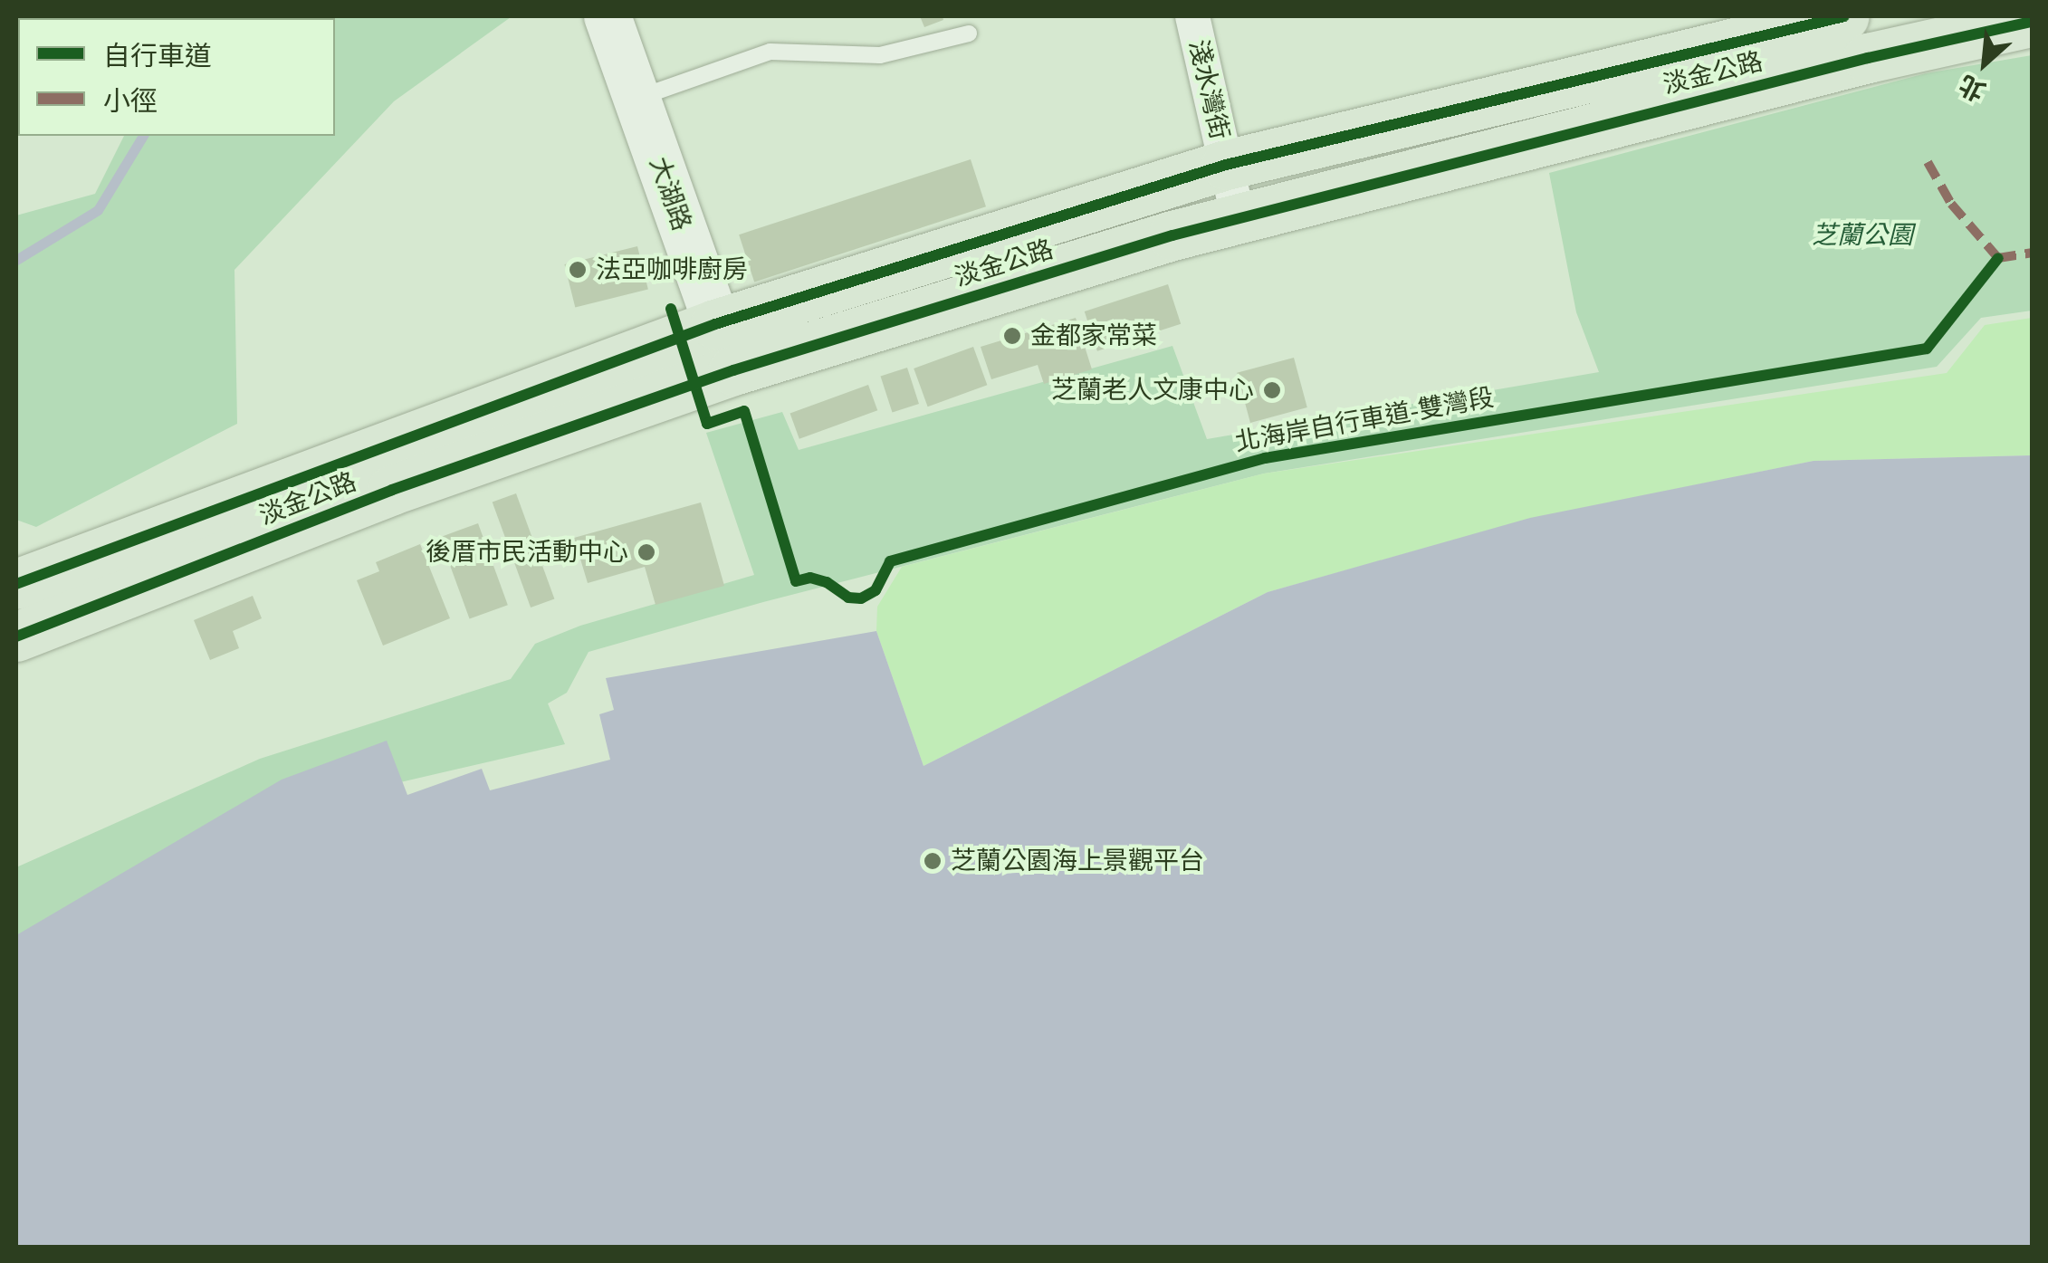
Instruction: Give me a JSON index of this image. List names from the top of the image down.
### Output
{
  "streets": {
    "main road": ["淡金公路"],
    "street": ["淺水灣街", "大湖路"],
    "cycle path": ["北海岸自行車道-雙灣段"]
  },
  "crossings": [
    ["淡金公路", "淺水灣街"],
    ["淡金公路", "大湖路"]
  ],
  "parks": ["芝蘭公園"],
  "places": [
    "法亞咖啡廚房",
    "金都家常菜",
    "芝蘭老人文康中心",
    "後厝市民活動中心",
    "芝蘭公園海上景觀平台"
  ],
  "legend": ["自行車道", "小徑"],
  "north": "bottom left"
}
